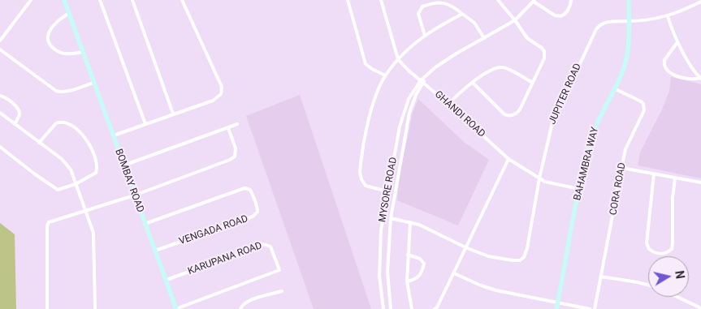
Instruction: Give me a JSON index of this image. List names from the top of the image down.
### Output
{
  "streets": {
    "street": [
      "JUPITER ROAD",
      "GHANDI ROAD",
      "BAHAMBRA WAY",
      "BOMBAY ROAD",
      "CORA ROAD",
      "MYSORE ROAD",
      "VENGADA ROAD",
      "KARUPANA ROAD"
    ]
  },
  "crossings": [
    ["JUPITER ROAD", "GHANDI ROAD"],
    ["JUPITER ROAD", "BAHAMBRA WAY"],
    ["JUPITER ROAD", "MYSORE ROAD"],
    ["GHANDI ROAD", "BAHAMBRA WAY"],
    ["GHANDI ROAD", "MYSORE ROAD"],
    ["BAHAMBRA WAY", "CORA ROAD"],
    ["BOMBAY ROAD", "VENGADA ROAD"],
    ["BOMBAY ROAD", "KARUPANA ROAD"]
  ],
  "north": "right"
}
